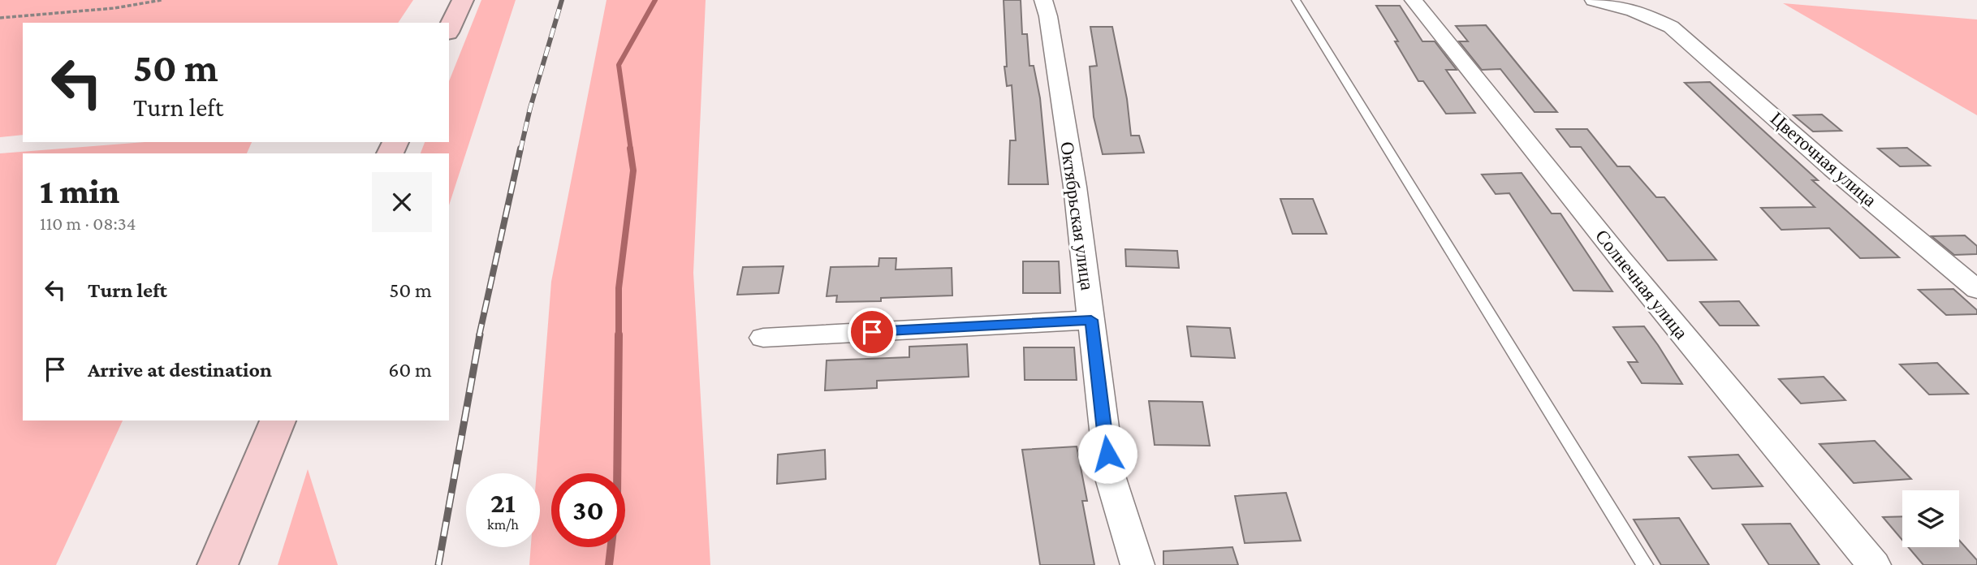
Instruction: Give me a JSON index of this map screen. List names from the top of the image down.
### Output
{
  "streets": {
    "street": ["Цветочная улица", "Октябрьская улица", "Солнечная улица"]
  },
  "page": {
    "turn": ["50 m", "Turn left"],
    "heading": ["1 min", "110 m · 08:34"],
    "list": [
      {
        "name": "Turn left",
        "value": "50 m"
      },
      {
        "name": "Arrive at destination",
        "value": "60 m"
      }
    ],
    "speed": "21 km/h",
    "limit": "30"
  }
}
